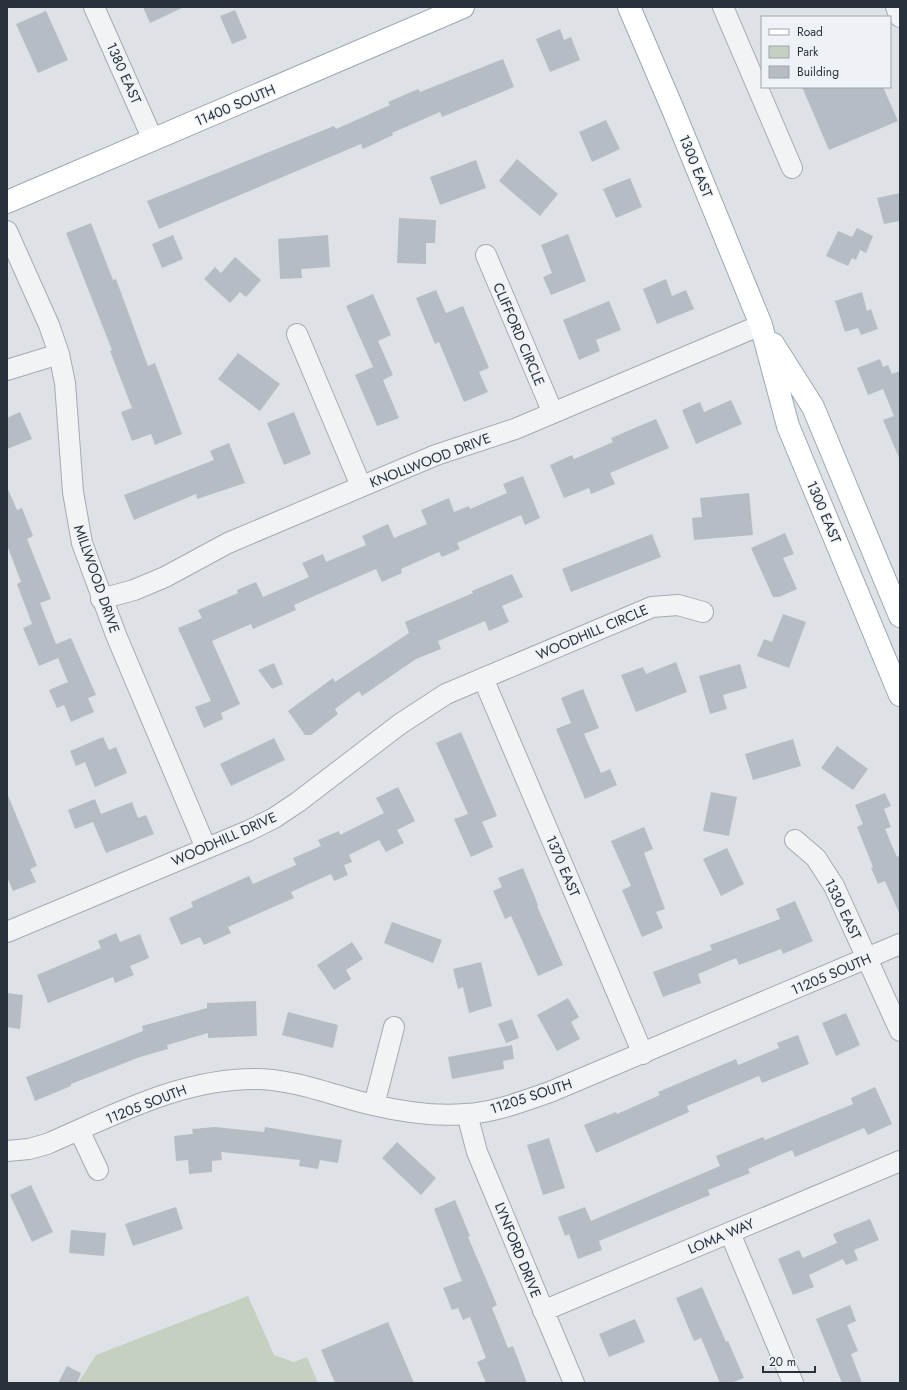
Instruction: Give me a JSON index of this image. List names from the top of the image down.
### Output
{
  "streets": {
    "main road": ["11400 SOUTH", "1300 EAST"],
    "street": [
      "1380 EAST",
      "CLIFFORD CIRCLE",
      "KNOLLWOOD DRIVE",
      "MILLWOOD DRIVE",
      "WOODHILL CIRCLE",
      "WOODHILL DRIVE",
      "1370 EAST",
      "1330 EAST",
      "11205 SOUTH",
      "LOMA WAY",
      "LYNFORD DRIVE"
    ]
  },
  "crossings": [
    ["1380 EAST", "11400 SOUTH"],
    ["1300 EAST", "KNOLLWOOD DRIVE"],
    ["CLIFFORD CIRCLE", "KNOLLWOOD DRIVE"],
    ["KNOLLWOOD DRIVE", "MILLWOOD DRIVE"],
    ["MILLWOOD DRIVE", "WOODHILL DRIVE"],
    ["WOODHILL CIRCLE", "WOODHILL DRIVE"],
    ["WOODHILL CIRCLE", "1370 EAST"],
    ["WOODHILL DRIVE", "1370 EAST"],
    ["1370 EAST", "11205 SOUTH"],
    ["1330 EAST", "11205 SOUTH"],
    ["11205 SOUTH", "LYNFORD DRIVE"],
    ["LOMA WAY", "LYNFORD DRIVE"]
  ],
  "legend": ["Road", "Park", "Building"],
  "scale_bar": "20 m"
}
